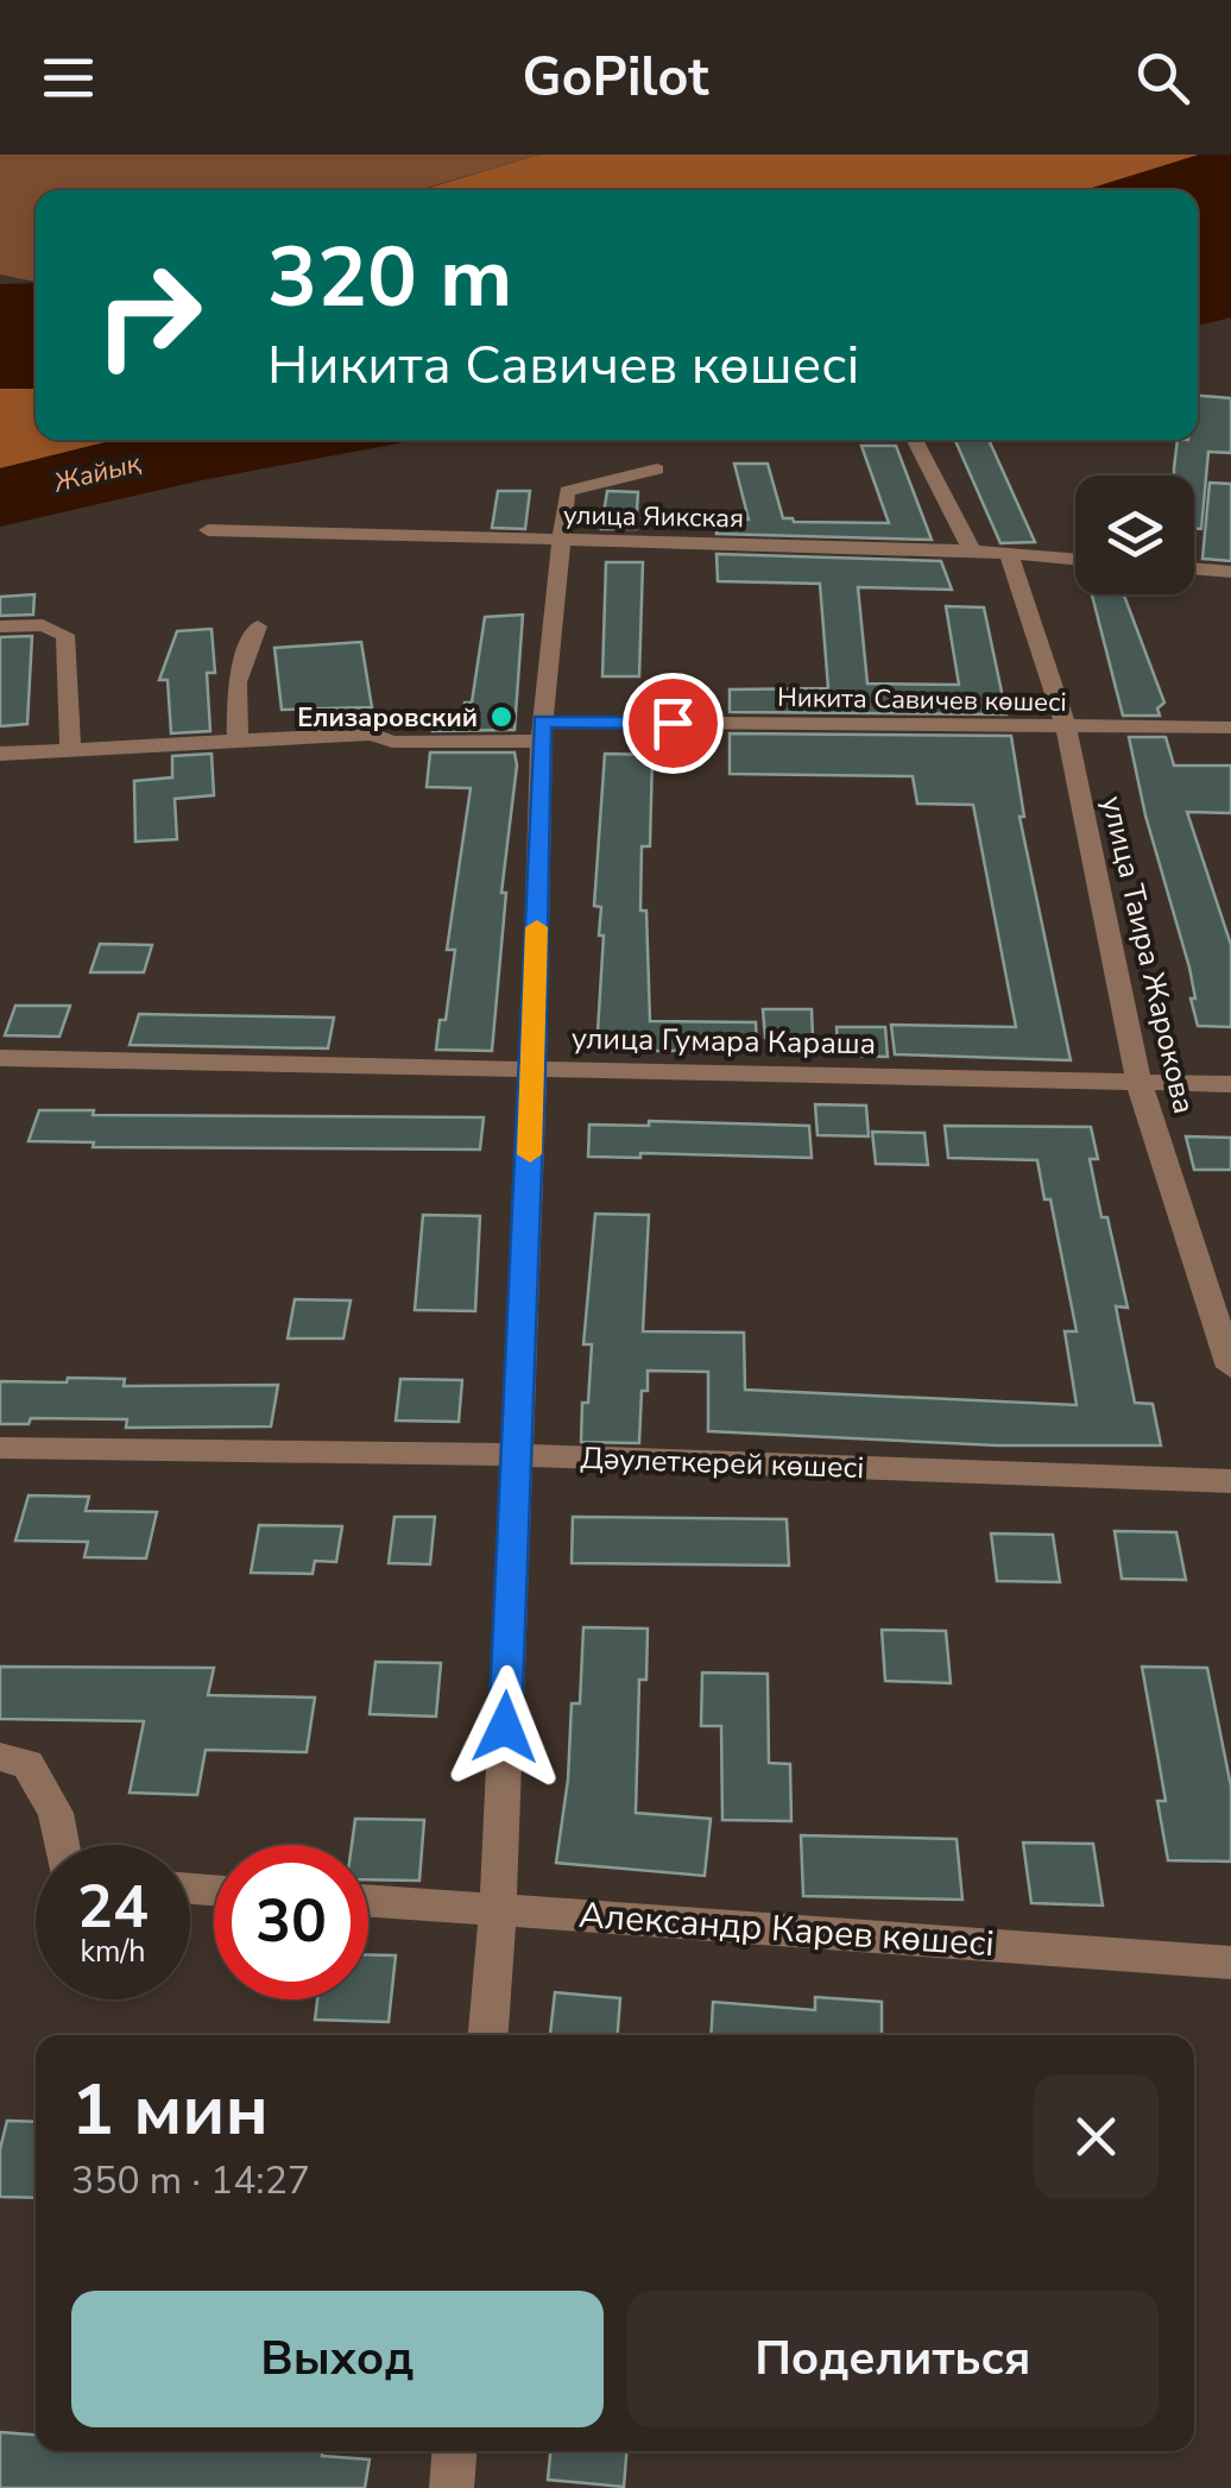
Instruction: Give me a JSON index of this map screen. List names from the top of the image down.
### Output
{
  "streets": {
    "street": [
      "улица Яикская",
      "Никита Савичев көшесі",
      "улица Таира Жарокова",
      "улица Гумара Караша",
      "Дәулеткерей көшесі",
      "Александр Карев көшесі"
    ]
  },
  "crossings": [
    ["улица Яикская", "улица Таира Жарокова"],
    ["Никита Савичев көшесі", "улица Таира Жарокова"],
    ["улица Таира Жарокова", "улица Гумара Караша"]
  ],
  "water": ["Жайық"],
  "places": ["Елизаровский"],
  "page": {
    "header": "GoPilot",
    "turn": ["320 m", "Никита Савичев көшесі"],
    "speed": "24 km/h",
    "limit": "30",
    "heading": ["1 мин", "350 m · 14:27"],
    "buttons": ["Выход", "Поделиться"]
  }
}
